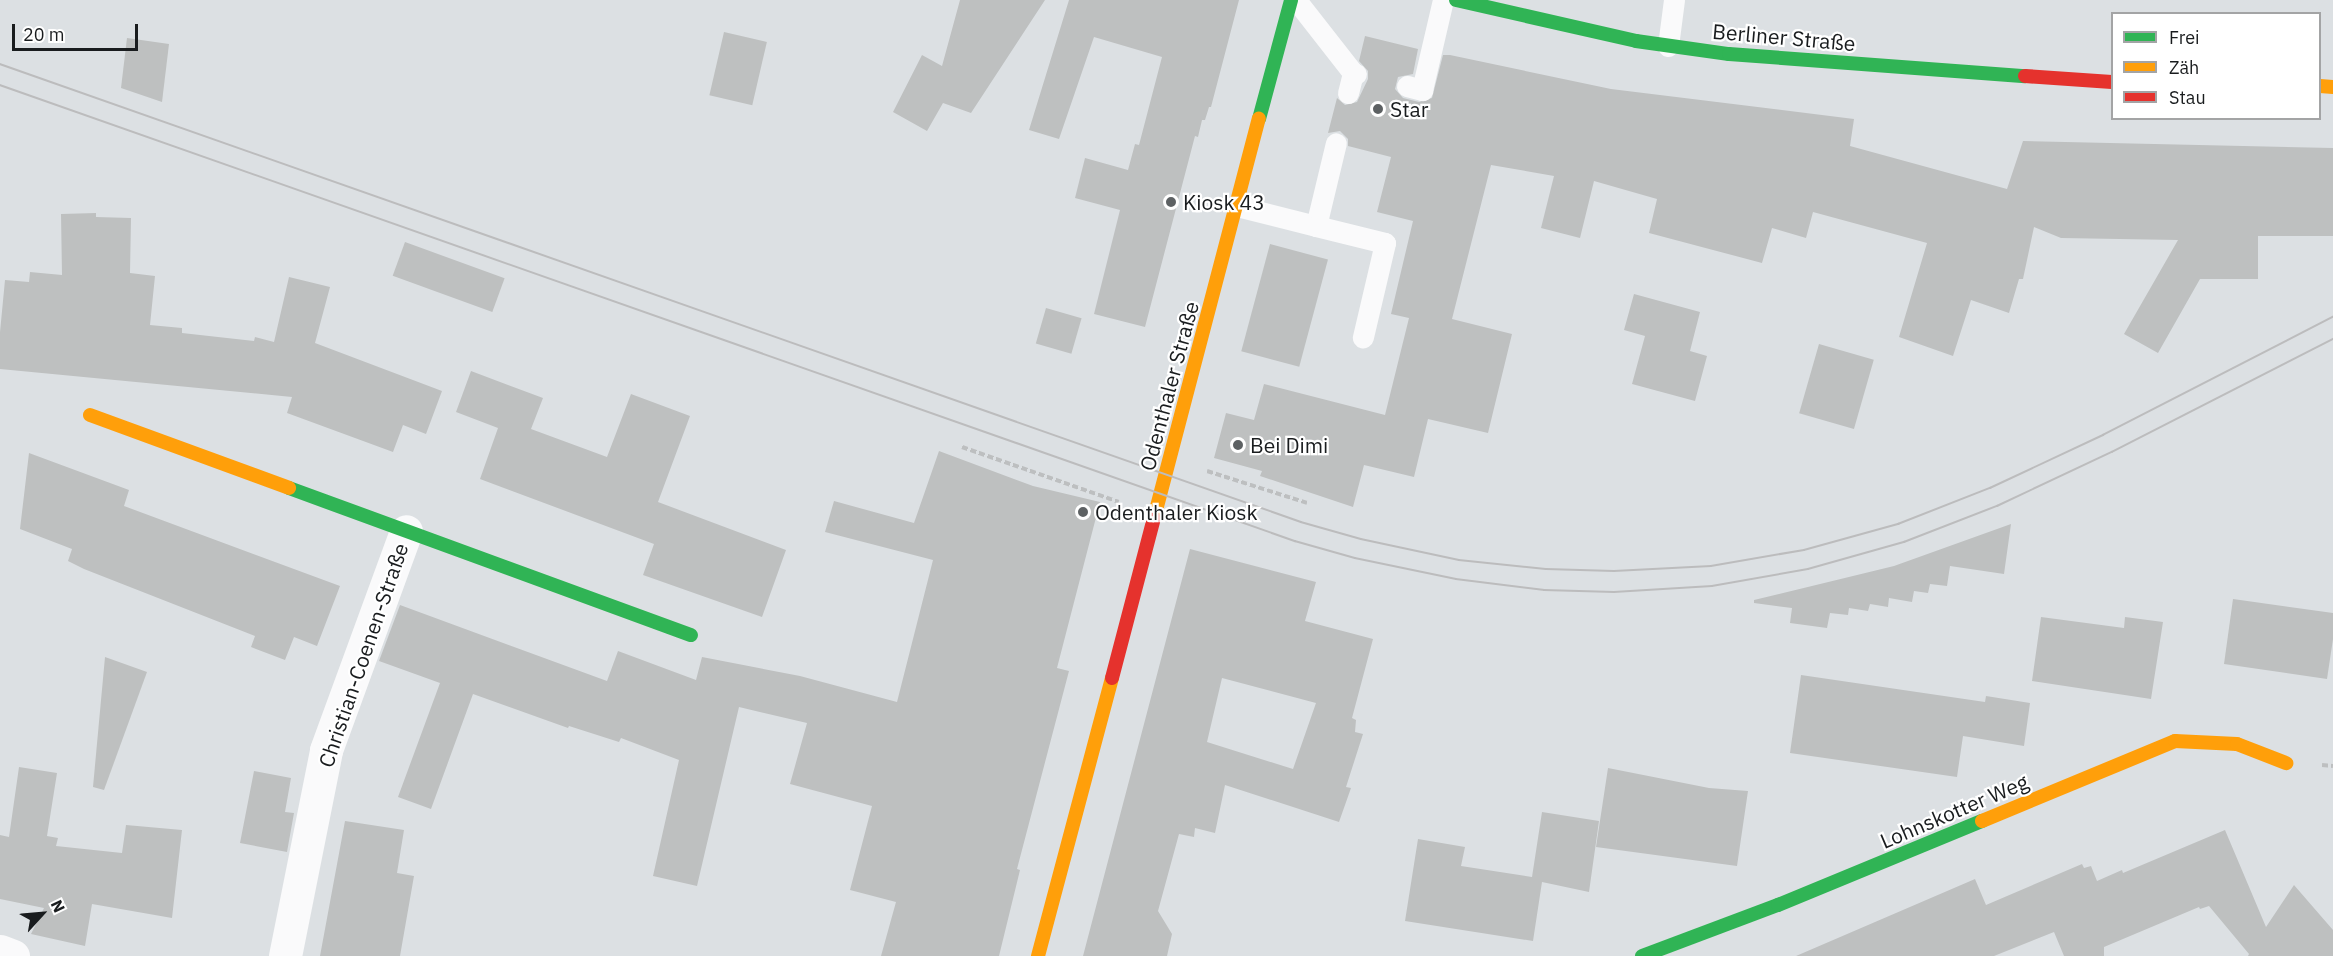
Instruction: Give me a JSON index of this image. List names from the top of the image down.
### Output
{
  "streets": {
    "main road": [
      "Berliner Straße",
      "Odenthaler Straße",
      "Christian-Coenen-Straße",
      "Lohnskotter Weg"
    ]
  },
  "places": [
    "Star",
    "Kiosk 43",
    "Bei Dimi",
    "Odenthaler Kiosk"
  ],
  "legend": ["Frei", "Zäh", "Stau"],
  "scale_bar": "20 m",
  "north": "top right"
}
